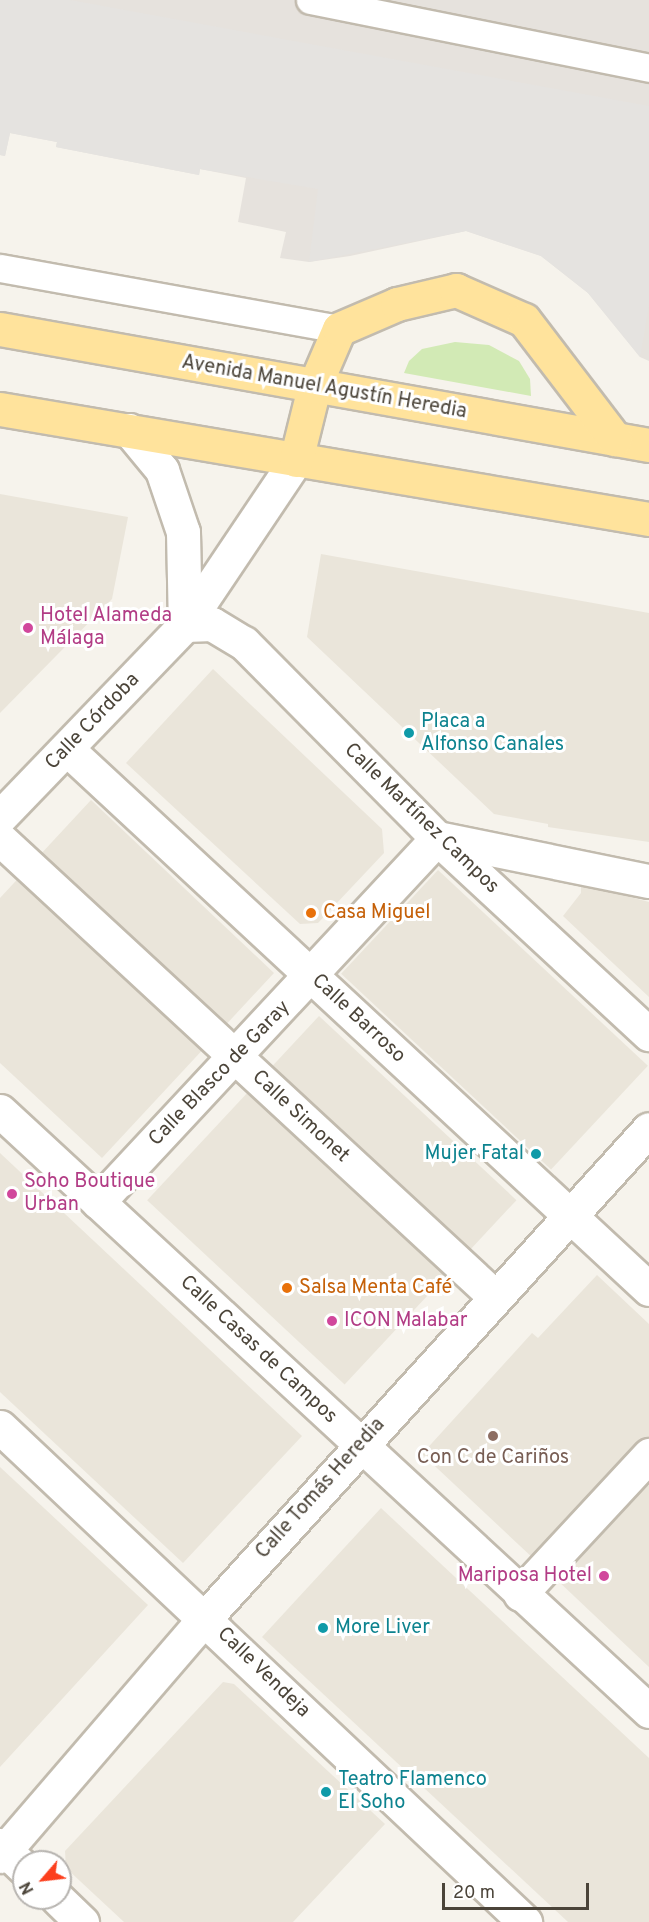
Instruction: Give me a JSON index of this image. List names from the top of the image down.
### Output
{
  "streets": {
    "main road": ["Avenida Manuel Agustín Heredia"],
    "street": [
      "Calle Córdoba",
      "Calle Martínez Campos",
      "Calle Barroso",
      "Calle Blasco de Garay",
      "Calle Simonet",
      "Calle Casas de Campos",
      "Calle Tomás Heredia",
      "Calle Vendeja"
    ]
  },
  "crossings": [
    ["Calle Córdoba", "Calle Martínez Campos"],
    ["Calle Córdoba", "Calle Barroso"],
    ["Calle Martínez Campos", "Calle Blasco de Garay"],
    ["Calle Barroso", "Calle Blasco de Garay"],
    ["Calle Barroso", "Calle Tomás Heredia"],
    ["Calle Blasco de Garay", "Calle Simonet"],
    ["Calle Blasco de Garay", "Calle Casas de Campos"],
    ["Calle Simonet", "Calle Tomás Heredia"],
    ["Calle Casas de Campos", "Calle Tomás Heredia"],
    ["Calle Tomás Heredia", "Calle Vendeja"]
  ],
  "places": [
    "Hotel Alameda Málaga",
    "Placa a Alfonso Canales",
    "Casa Miguel",
    "Mujer Fatal",
    "Soho Boutique Urban",
    "Salsa Menta Café",
    "ICON Malabar",
    "Con C de Cariños",
    "Mariposa Hotel",
    "More Liver",
    "Teatro Flamenco El Soho"
  ],
  "scale_bar": "20 m",
  "north": "bottom left"
}
